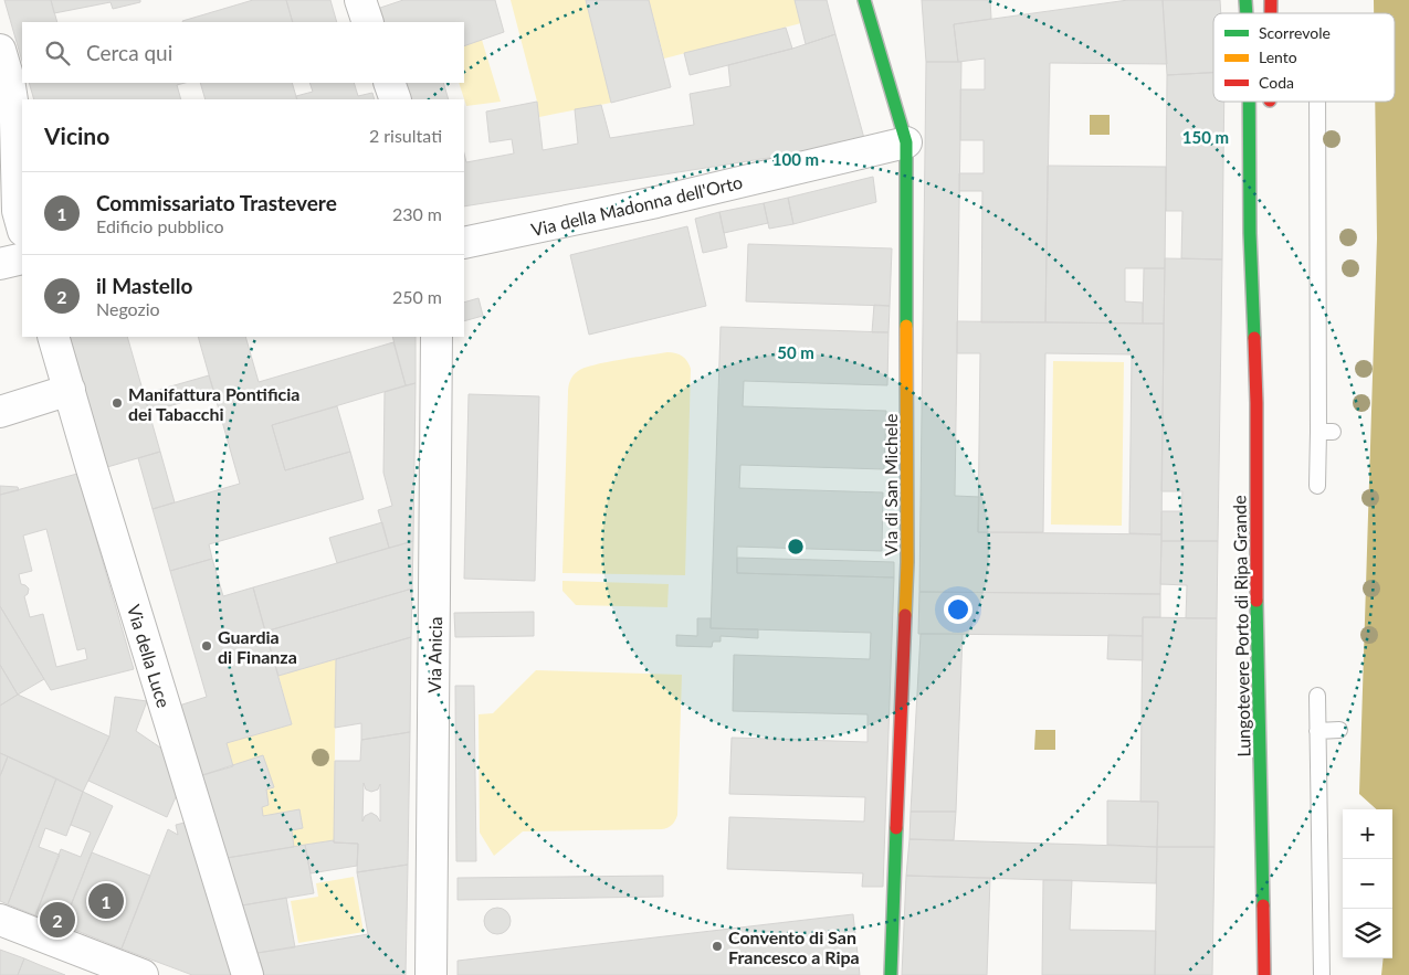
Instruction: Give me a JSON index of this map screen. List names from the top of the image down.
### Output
{
  "streets": {
    "main road": ["Via di San Michele", "Lungotevere Porto di Ripa Grande"],
    "street": ["Via della Madonna dell'Orto", "Via Anicia", "Via della Luce"]
  },
  "crossings": [
    ["Via della Madonna dell'Orto", "Via di San Michele"]
  ],
  "places": ["Manifattura Pontificia dei Tabacchi", "Guardia di Finanza", "Convento di San Francesco a Ripa"],
  "legend": ["Scorrevole", "Lento", "Coda"],
  "page": {
    "search": "Cerca qui",
    "heading": ["Vicino", "2 risultati"],
    "list": [
      {
        "mark": "1",
        "name": "Commissariato Trastevere",
        "note": "Edificio pubblico",
        "value": "230 m"
      },
      {
        "mark": "2",
        "name": "il Mastello",
        "note": "Negozio",
        "value": "250 m"
      }
    ],
    "map_buttons": ["+", "−"],
    "pins": ["1", "2"]
  },
  "rings": ["150 m", "100 m", "50 m"]
}
